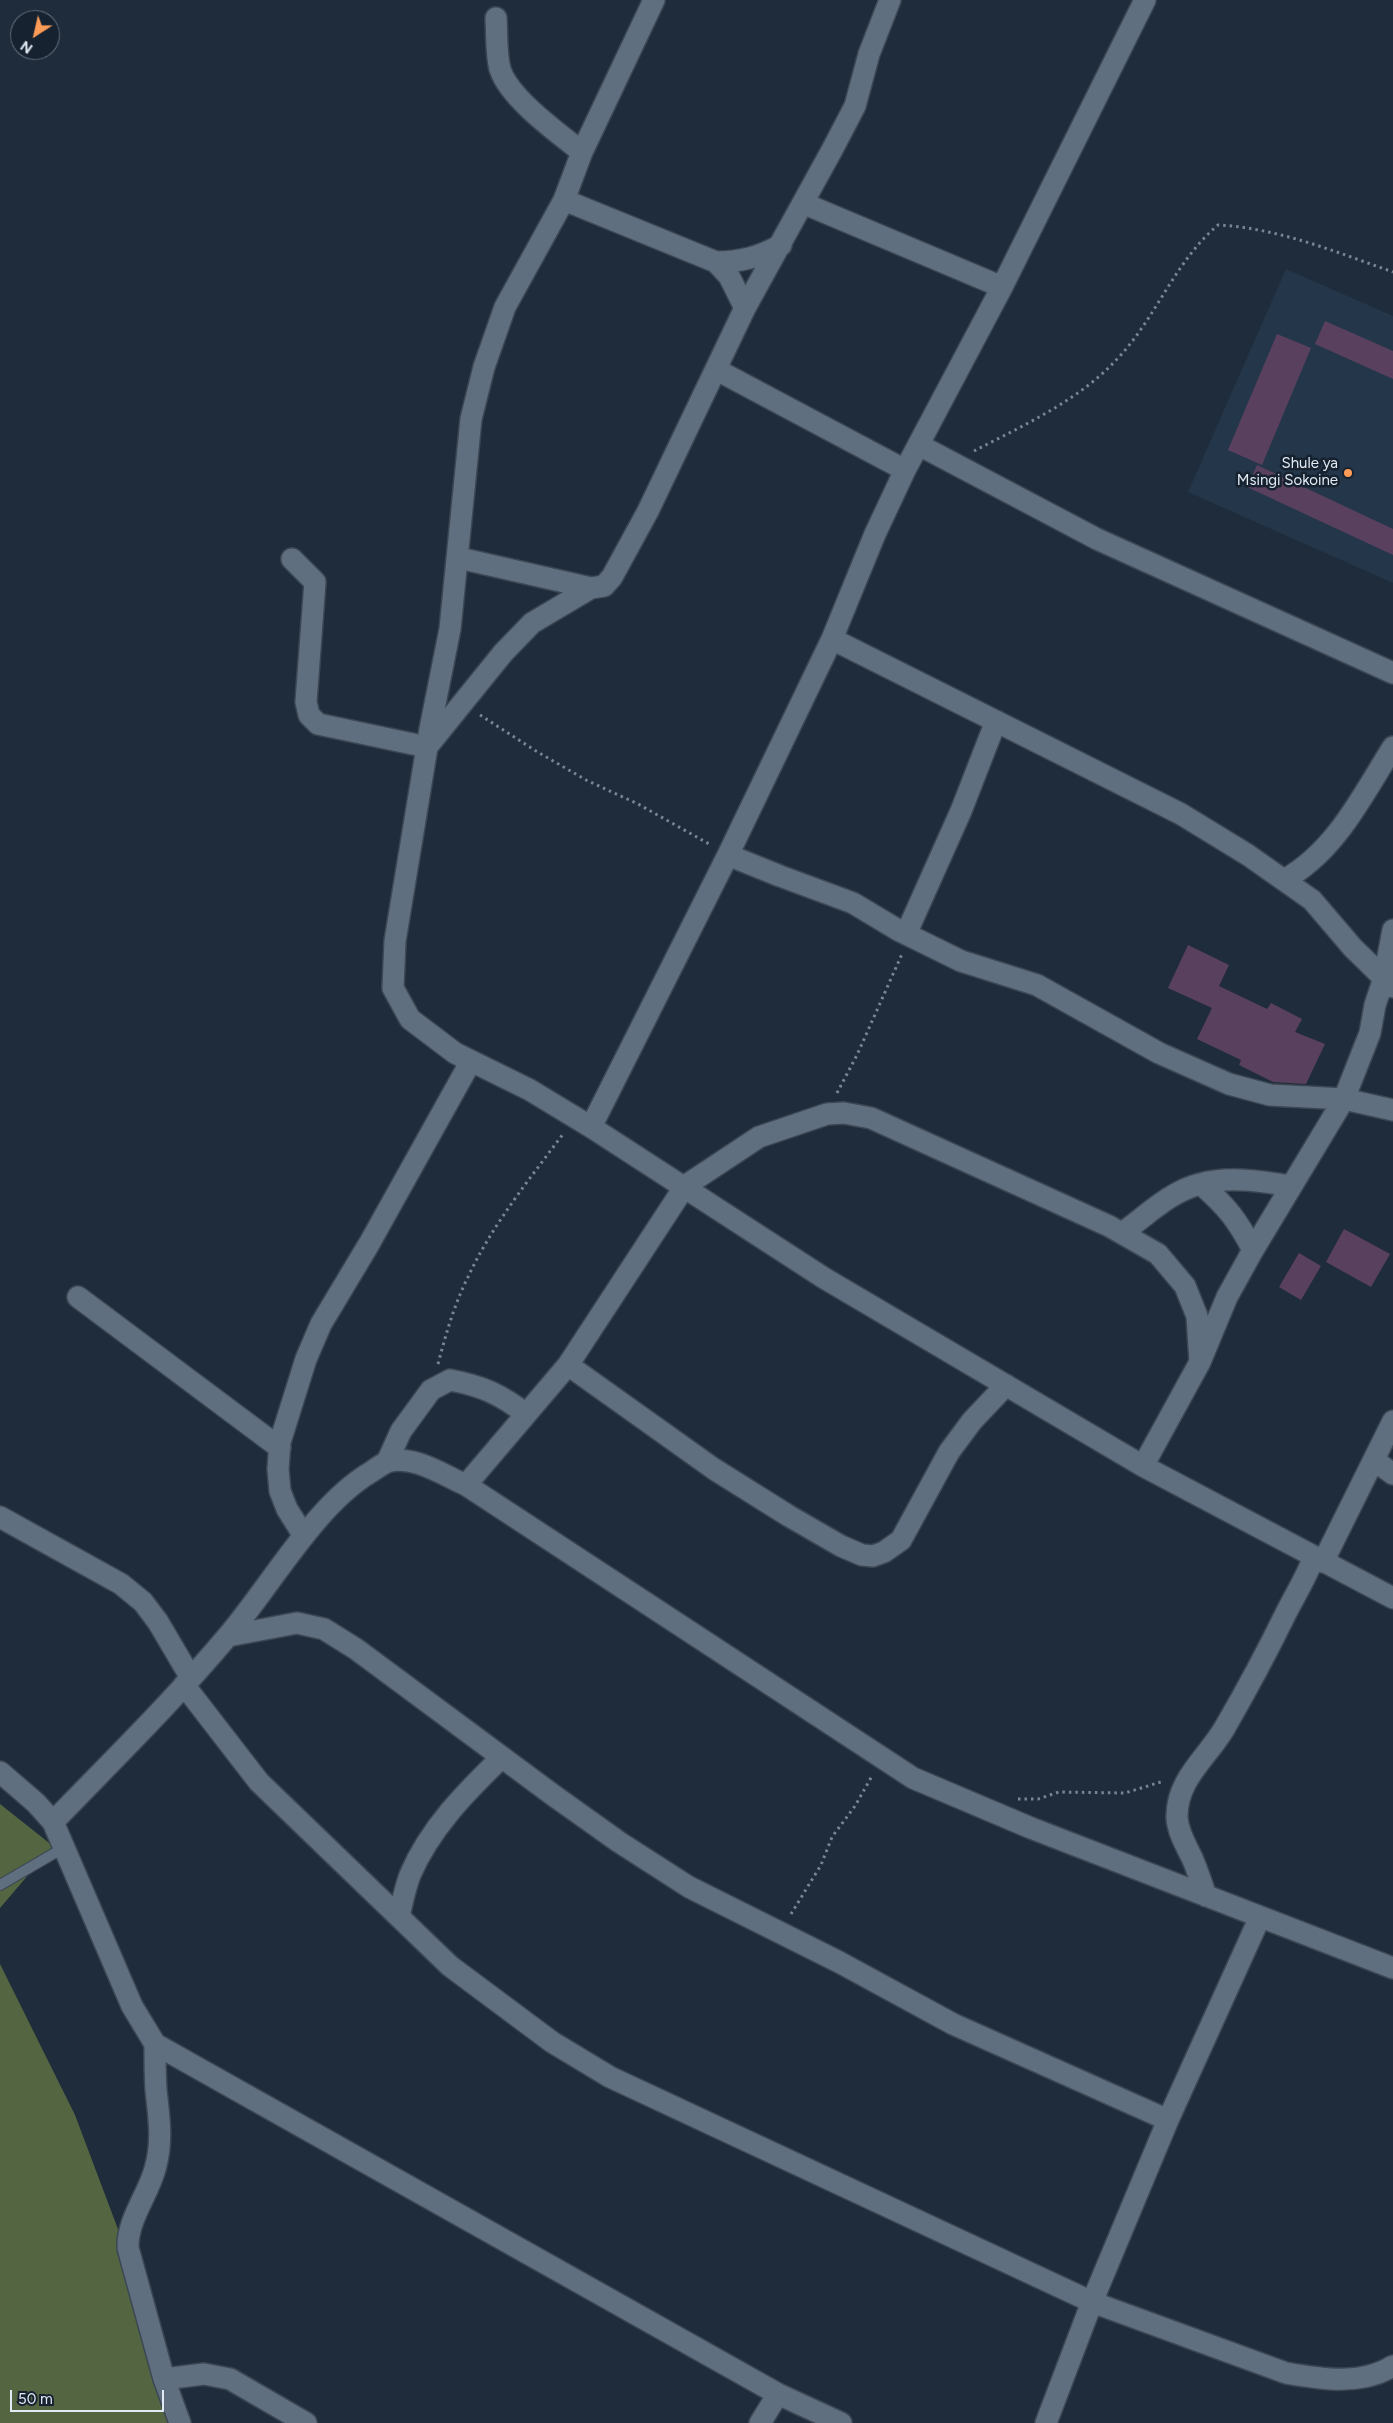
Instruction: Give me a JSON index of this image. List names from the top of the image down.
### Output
{
  "places": ["Shule ya Msingi Sokoine"],
  "scale_bar": "50 m",
  "north": "bottom left"
}
